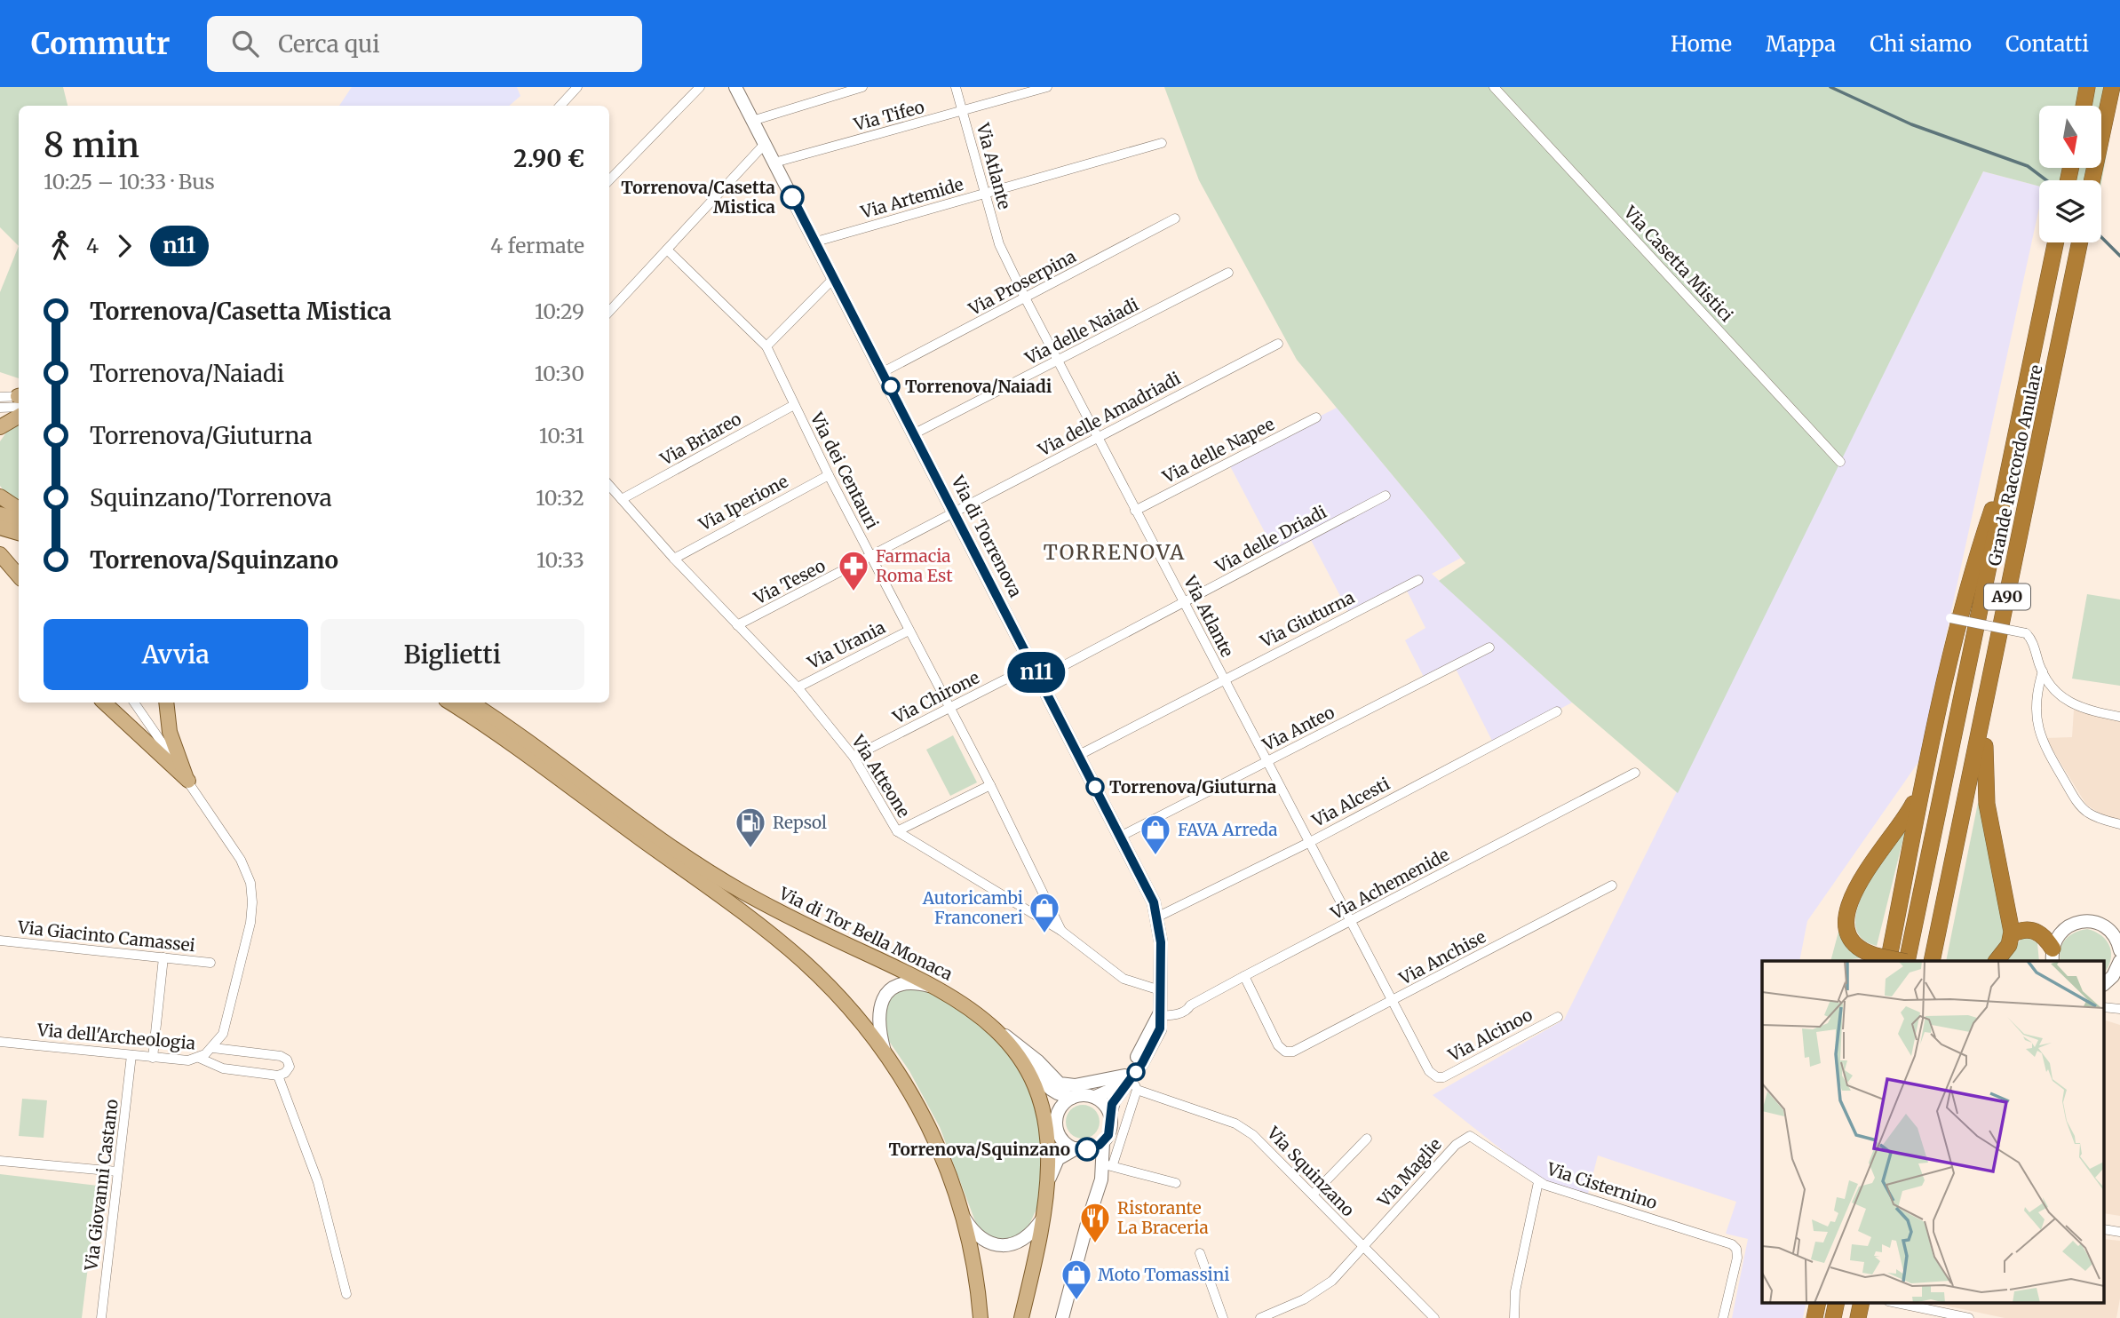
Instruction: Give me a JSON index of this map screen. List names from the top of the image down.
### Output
{
  "streets": {
    "highway": ["Grande Raccordo Anulare", "A90"],
    "main road": ["Via di Tor Bella Monaca"],
    "street": [
      "Via Tifeo",
      "Via Atlante",
      "Via Artemide",
      "Via Casetta Mistici",
      "Via Proserpina",
      "Via delle Naiadi",
      "Via delle Amadriadi",
      "Via Briareo",
      "Via delle Napee",
      "Via dei Centauri",
      "Via Iperione",
      "Via di Torrenova",
      "Via delle Driadi",
      "Via Teseo",
      "Via Giuturna",
      "Via Urania",
      "Via Chirone",
      "Via Anteo",
      "Via Atteone",
      "Via Alcesti",
      "Via Achemenide",
      "Via Giacinto Camassei",
      "Via Anchise",
      "Via Alcinoo",
      "Via dell'Archeologia",
      "Via Squinzano",
      "Via Maglie",
      "Via Giovanni Castano",
      "Via Cisternino"
    ]
  },
  "crossings": [
    ["Via Tifeo", "Via Atlante"],
    ["Via Tifeo", "Via di Torrenova"],
    ["Via Atlante", "Via Artemide"],
    ["Via Atlante", "Via Proserpina"],
    ["Via Atlante", "Via delle Naiadi"],
    ["Via Atlante", "Via delle Amadriadi"],
    ["Via Atlante", "Via delle Napee"],
    ["Via Atlante", "Via delle Driadi"],
    ["Via Atlante", "Via Giuturna"],
    ["Via Atlante", "Via Anteo"],
    ["Via Atlante", "Via Alcesti"],
    ["Via Atlante", "Via Achemenide"],
    ["Via Atlante", "Via Anchise"],
    ["Via Atlante", "Via Alcinoo"],
    ["Via Artemide", "Via di Torrenova"],
    ["Via Proserpina", "Via di Torrenova"],
    ["Via delle Naiadi", "Via di Torrenova"],
    ["Via delle Amadriadi", "Via di Torrenova"],
    ["Via delle Amadriadi", "Via Teseo"],
    ["Via Briareo", "Via dei Centauri"],
    ["Via Briareo", "Via Atteone"],
    ["Via dei Centauri", "Via Iperione"],
    ["Via dei Centauri", "Via Teseo"],
    ["Via dei Centauri", "Via Urania"],
    ["Via dei Centauri", "Via Chirone"],
    ["Via dei Centauri", "Via Atteone"],
    ["Via Iperione", "Via Atteone"],
    ["Via di Torrenova", "Via delle Driadi"],
    ["Via di Torrenova", "Via Teseo"],
    ["Via di Torrenova", "Via Giuturna"],
    ["Via di Torrenova", "Via Chirone"],
    ["Via di Torrenova", "Via Anteo"],
    ["Via di Torrenova", "Via Atteone"],
    ["Via di Torrenova", "Via Alcesti"],
    ["Via di Torrenova", "Via Achemenide"],
    ["Via di Torrenova", "Via Squinzano"],
    ["Via Teseo", "Via Atteone"],
    ["Via Urania", "Via Atteone"],
    ["Via Chirone", "Via Atteone"],
    ["Via Achemenide", "Via Anchise"],
    ["Via dell'Archeologia", "Via Giovanni Castano"],
    ["Via Squinzano", "Via Maglie"],
    ["Via Maglie", "Via Cisternino"]
  ],
  "districts": ["TORRENOVA"],
  "places": {
    "other": [
      "Torrenova/Casetta Mistica",
      "Torrenova/Naiadi",
      "Torrenova/Giuturna",
      "Torrenova/Squinzano"
    ],
    "pharmacy": ["Farmacia Roma Est"],
    "fuel station": ["Repsol"],
    "shop": ["FAVA Arreda", "Autoricambi Franconeri", "Moto Tomassini"],
    "restaurant": ["Ristorante La Braceria"]
  },
  "lines": ["bus line n11"],
  "north": "bottom",
  "page": {
    "header": "Commutr",
    "search": "Cerca qui",
    "nav": [
      "Home",
      "Mappa",
      "Chi siamo",
      "Contatti"
    ],
    "on_map": "n11",
    "heading": ["8 min", "10:25 – 10:33 · Bus", "2.90 €"],
    "legs": ["4", "n11", "4 fermate"],
    "list": [
      {
        "name": "Torrenova/Casetta Mistica",
        "value": "10:29"
      },
      {
        "name": "Torrenova/Naiadi",
        "value": "10:30"
      },
      {
        "name": "Torrenova/Giuturna",
        "value": "10:31"
      },
      {
        "name": "Squinzano/Torrenova",
        "value": "10:32"
      },
      {
        "name": "Torrenova/Squinzano",
        "value": "10:33"
      }
    ],
    "buttons": ["Avvia", "Biglietti"]
  }
}
